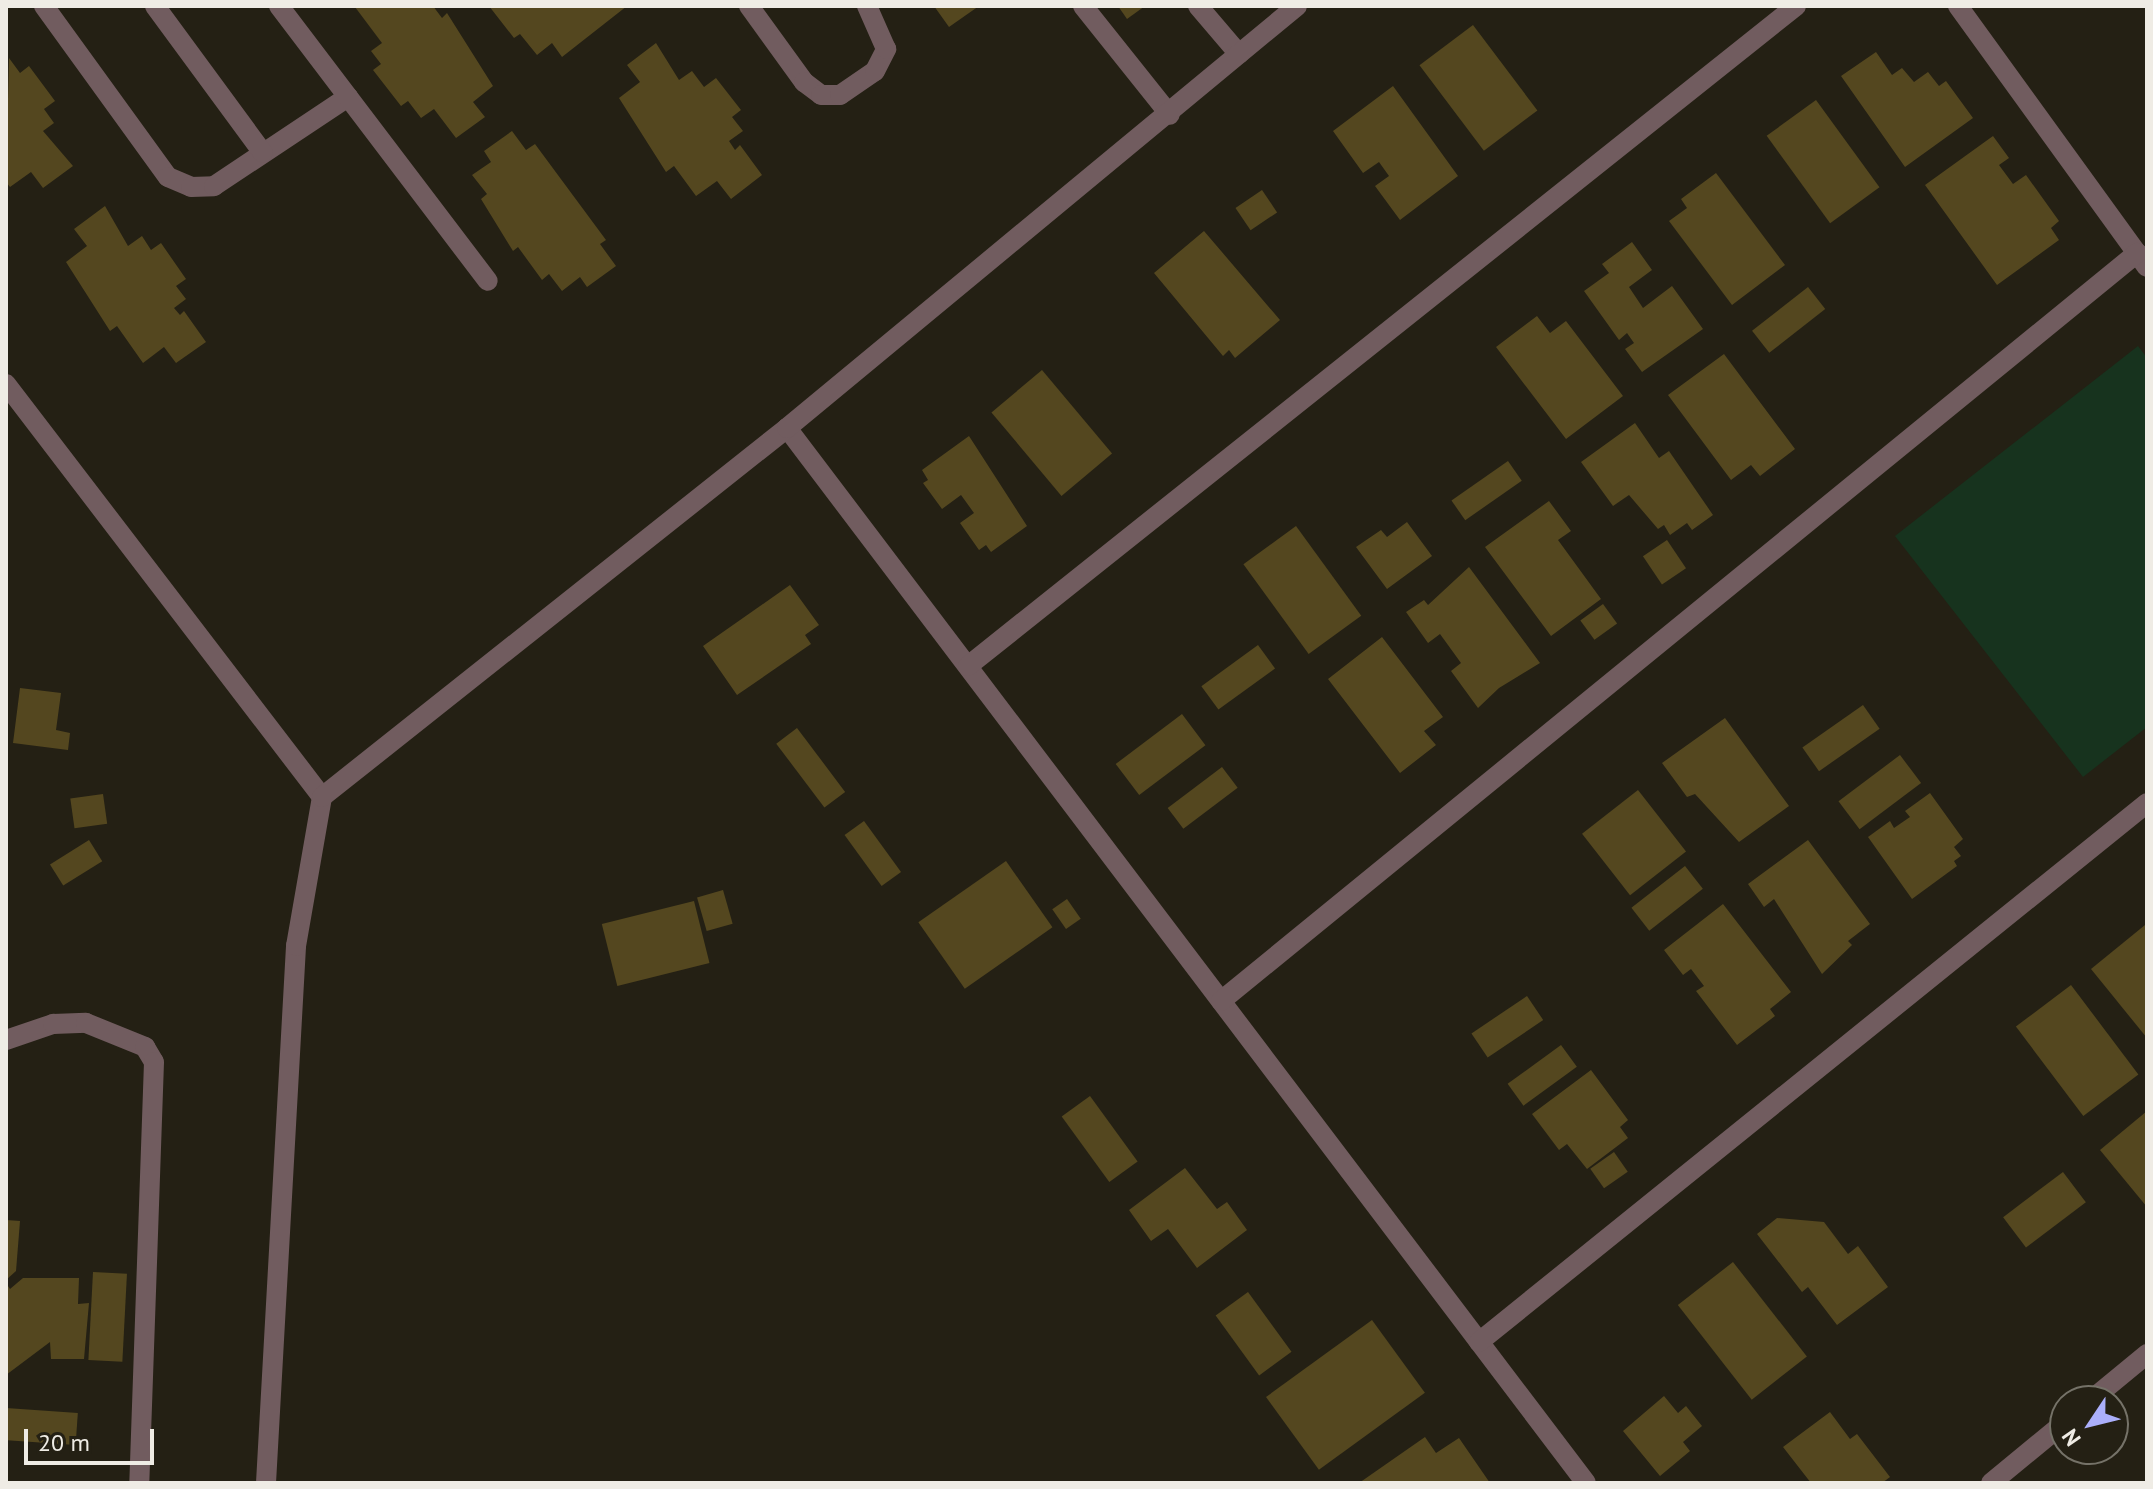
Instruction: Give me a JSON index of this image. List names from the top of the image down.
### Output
{
  "scale_bar": "20 m",
  "north": "bottom left"
}
